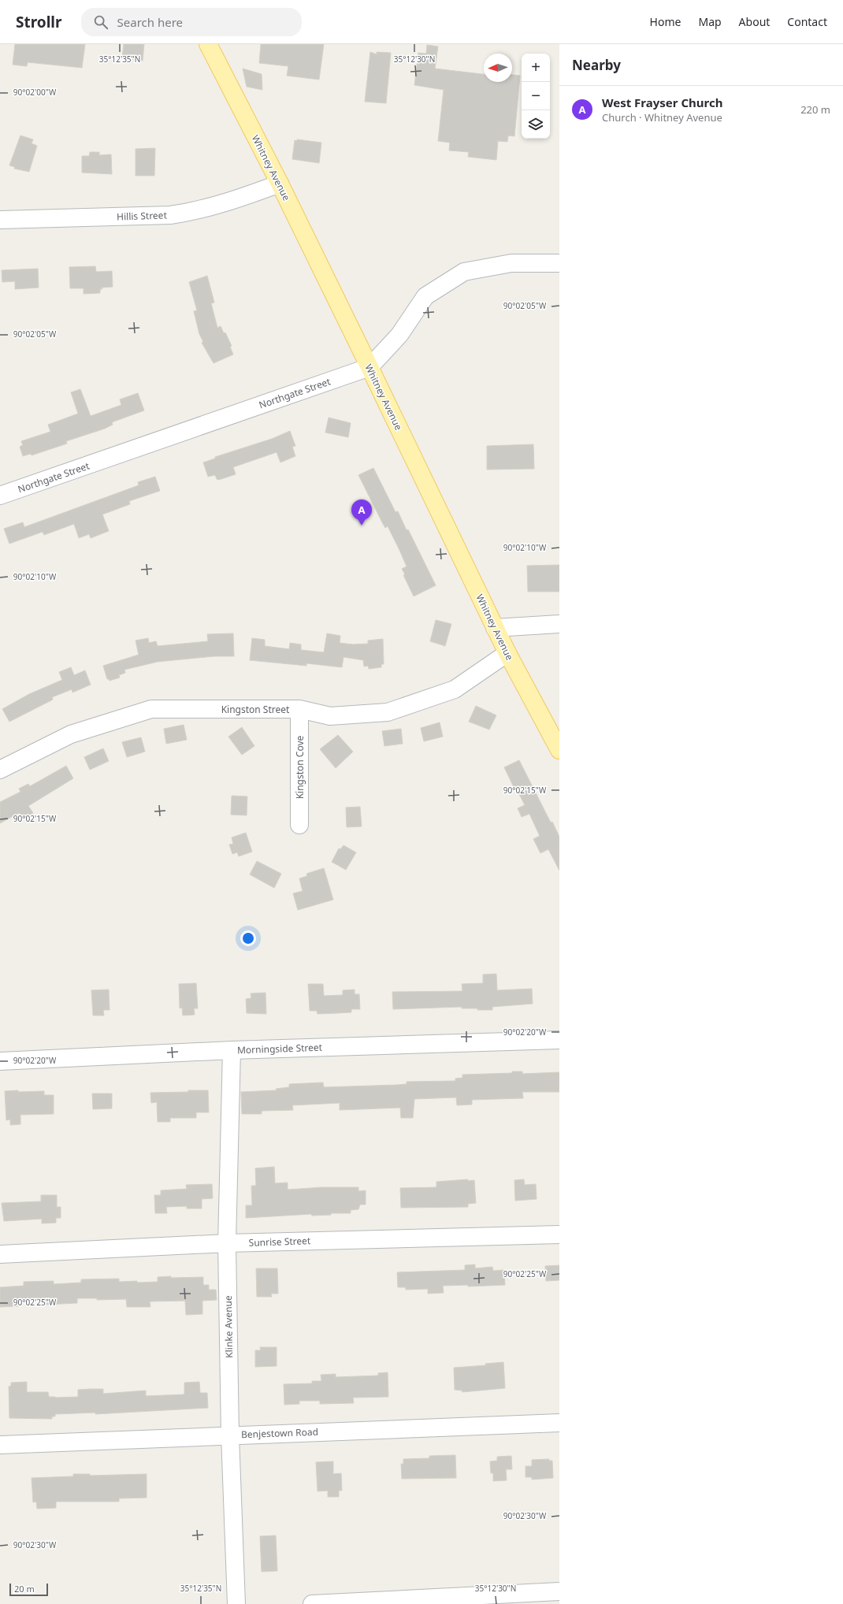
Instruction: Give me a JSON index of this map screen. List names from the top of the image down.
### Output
{
  "streets": {
    "main road": ["Whitney Avenue"],
    "street": [
      "Hillis Street",
      "Northgate Street",
      "Kingston Street",
      "Kingston Cove",
      "Morningside Street",
      "Sunrise Street",
      "Klinke Avenue",
      "Benjestown Road"
    ]
  },
  "crossings": [
    ["Whitney Avenue", "Hillis Street"],
    ["Whitney Avenue", "Northgate Street"],
    ["Whitney Avenue", "Kingston Street"],
    ["Kingston Street", "Kingston Cove"],
    ["Morningside Street", "Klinke Avenue"],
    ["Sunrise Street", "Klinke Avenue"],
    ["Klinke Avenue", "Benjestown Road"]
  ],
  "scale_bar": "20 m",
  "north": "left",
  "page": {
    "header": "Strollr",
    "search": "Search here",
    "nav": [
      "Home",
      "Map",
      "About",
      "Contact"
    ],
    "heading": "Nearby",
    "map_buttons": ["+", "−"],
    "list": [
      {
        "mark": "A",
        "name": "West Frayser Church",
        "note": "Church · Whitney Avenue",
        "value": "220 m"
      }
    ],
    "pins": "A",
    "scale": "20 m"
  },
  "coordinates": [
    "35°12'35\"N",
    "35°12'30\"N",
    "90°02'00\"W",
    "90°02'05\"W",
    "90°02'10\"W",
    "90°02'15\"W",
    "90°02'20\"W",
    "90°02'25\"W",
    "90°02'30\"W"
  ]
}
